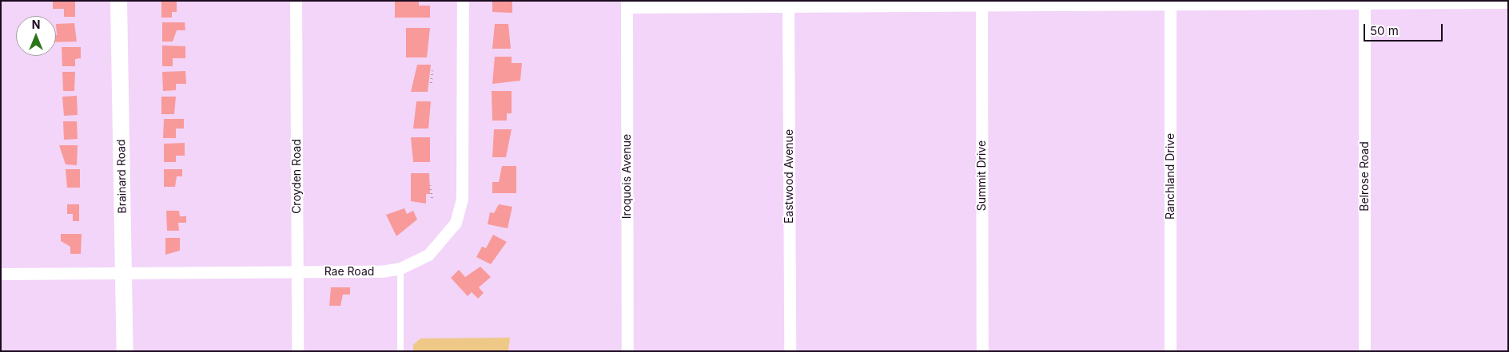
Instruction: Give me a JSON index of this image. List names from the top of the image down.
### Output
{
  "streets": {
    "street": [
      "Summit Drive",
      "Brainard Road",
      "Croyden Road",
      "Iroquois Avenue",
      "Eastwood Avenue",
      "Ranchland Drive",
      "Belrose Road",
      "Rae Road"
    ]
  },
  "crossings": [
    ["Brainard Road", "Rae Road"],
    ["Croyden Road", "Rae Road"]
  ],
  "scale_bar": "50 m",
  "north": "top"
}
